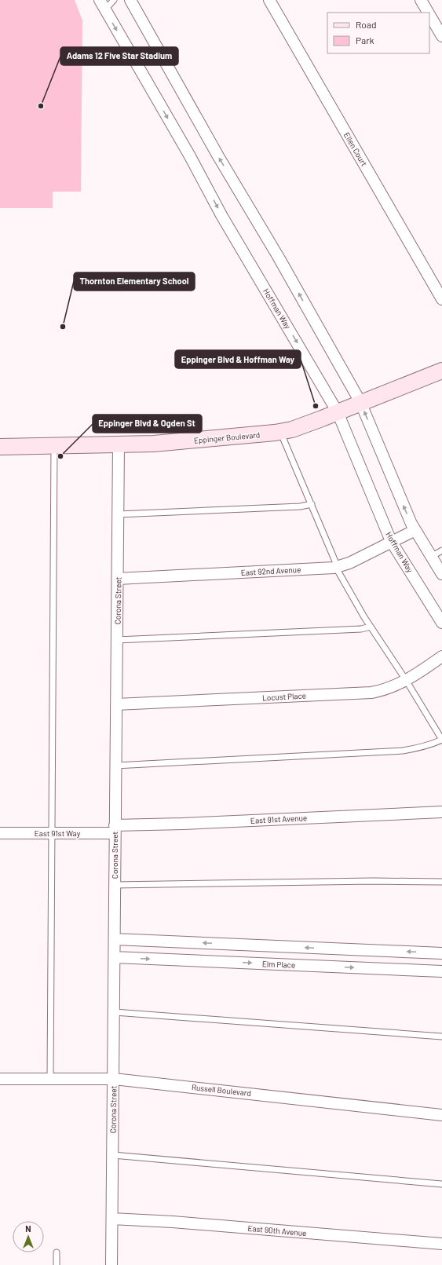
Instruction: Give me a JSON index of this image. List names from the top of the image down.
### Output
{
  "streets": {
    "street": [
      "Ellen Court",
      "Hoffman Way",
      "Eppinger Boulevard",
      "East 92nd Avenue",
      "Corona Street",
      "Locust Place",
      "East 91st Avenue",
      "East 91st Way",
      "Elm Place",
      "Russell Boulevard",
      "East 90th Avenue"
    ]
  },
  "crossings": [
    ["Hoffman Way", "Eppinger Boulevard"],
    ["Hoffman Way", "East 92nd Avenue"],
    ["Eppinger Boulevard", "Corona Street"],
    ["East 92nd Avenue", "Corona Street"],
    ["Corona Street", "Locust Place"],
    ["Corona Street", "East 91st Avenue"],
    ["Corona Street", "East 91st Way"],
    ["Corona Street", "Elm Place"],
    ["Corona Street", "Russell Boulevard"],
    ["Corona Street", "East 90th Avenue"],
    ["East 91st Avenue", "East 91st Way"]
  ],
  "places": [
    "Adams 12 Five Star Stadium",
    "Thornton Elementary School",
    "Eppinger Blvd & Hoffman Way",
    "Eppinger Blvd & Ogden St"
  ],
  "legend": ["Road", "Park"],
  "north": "top"
}
